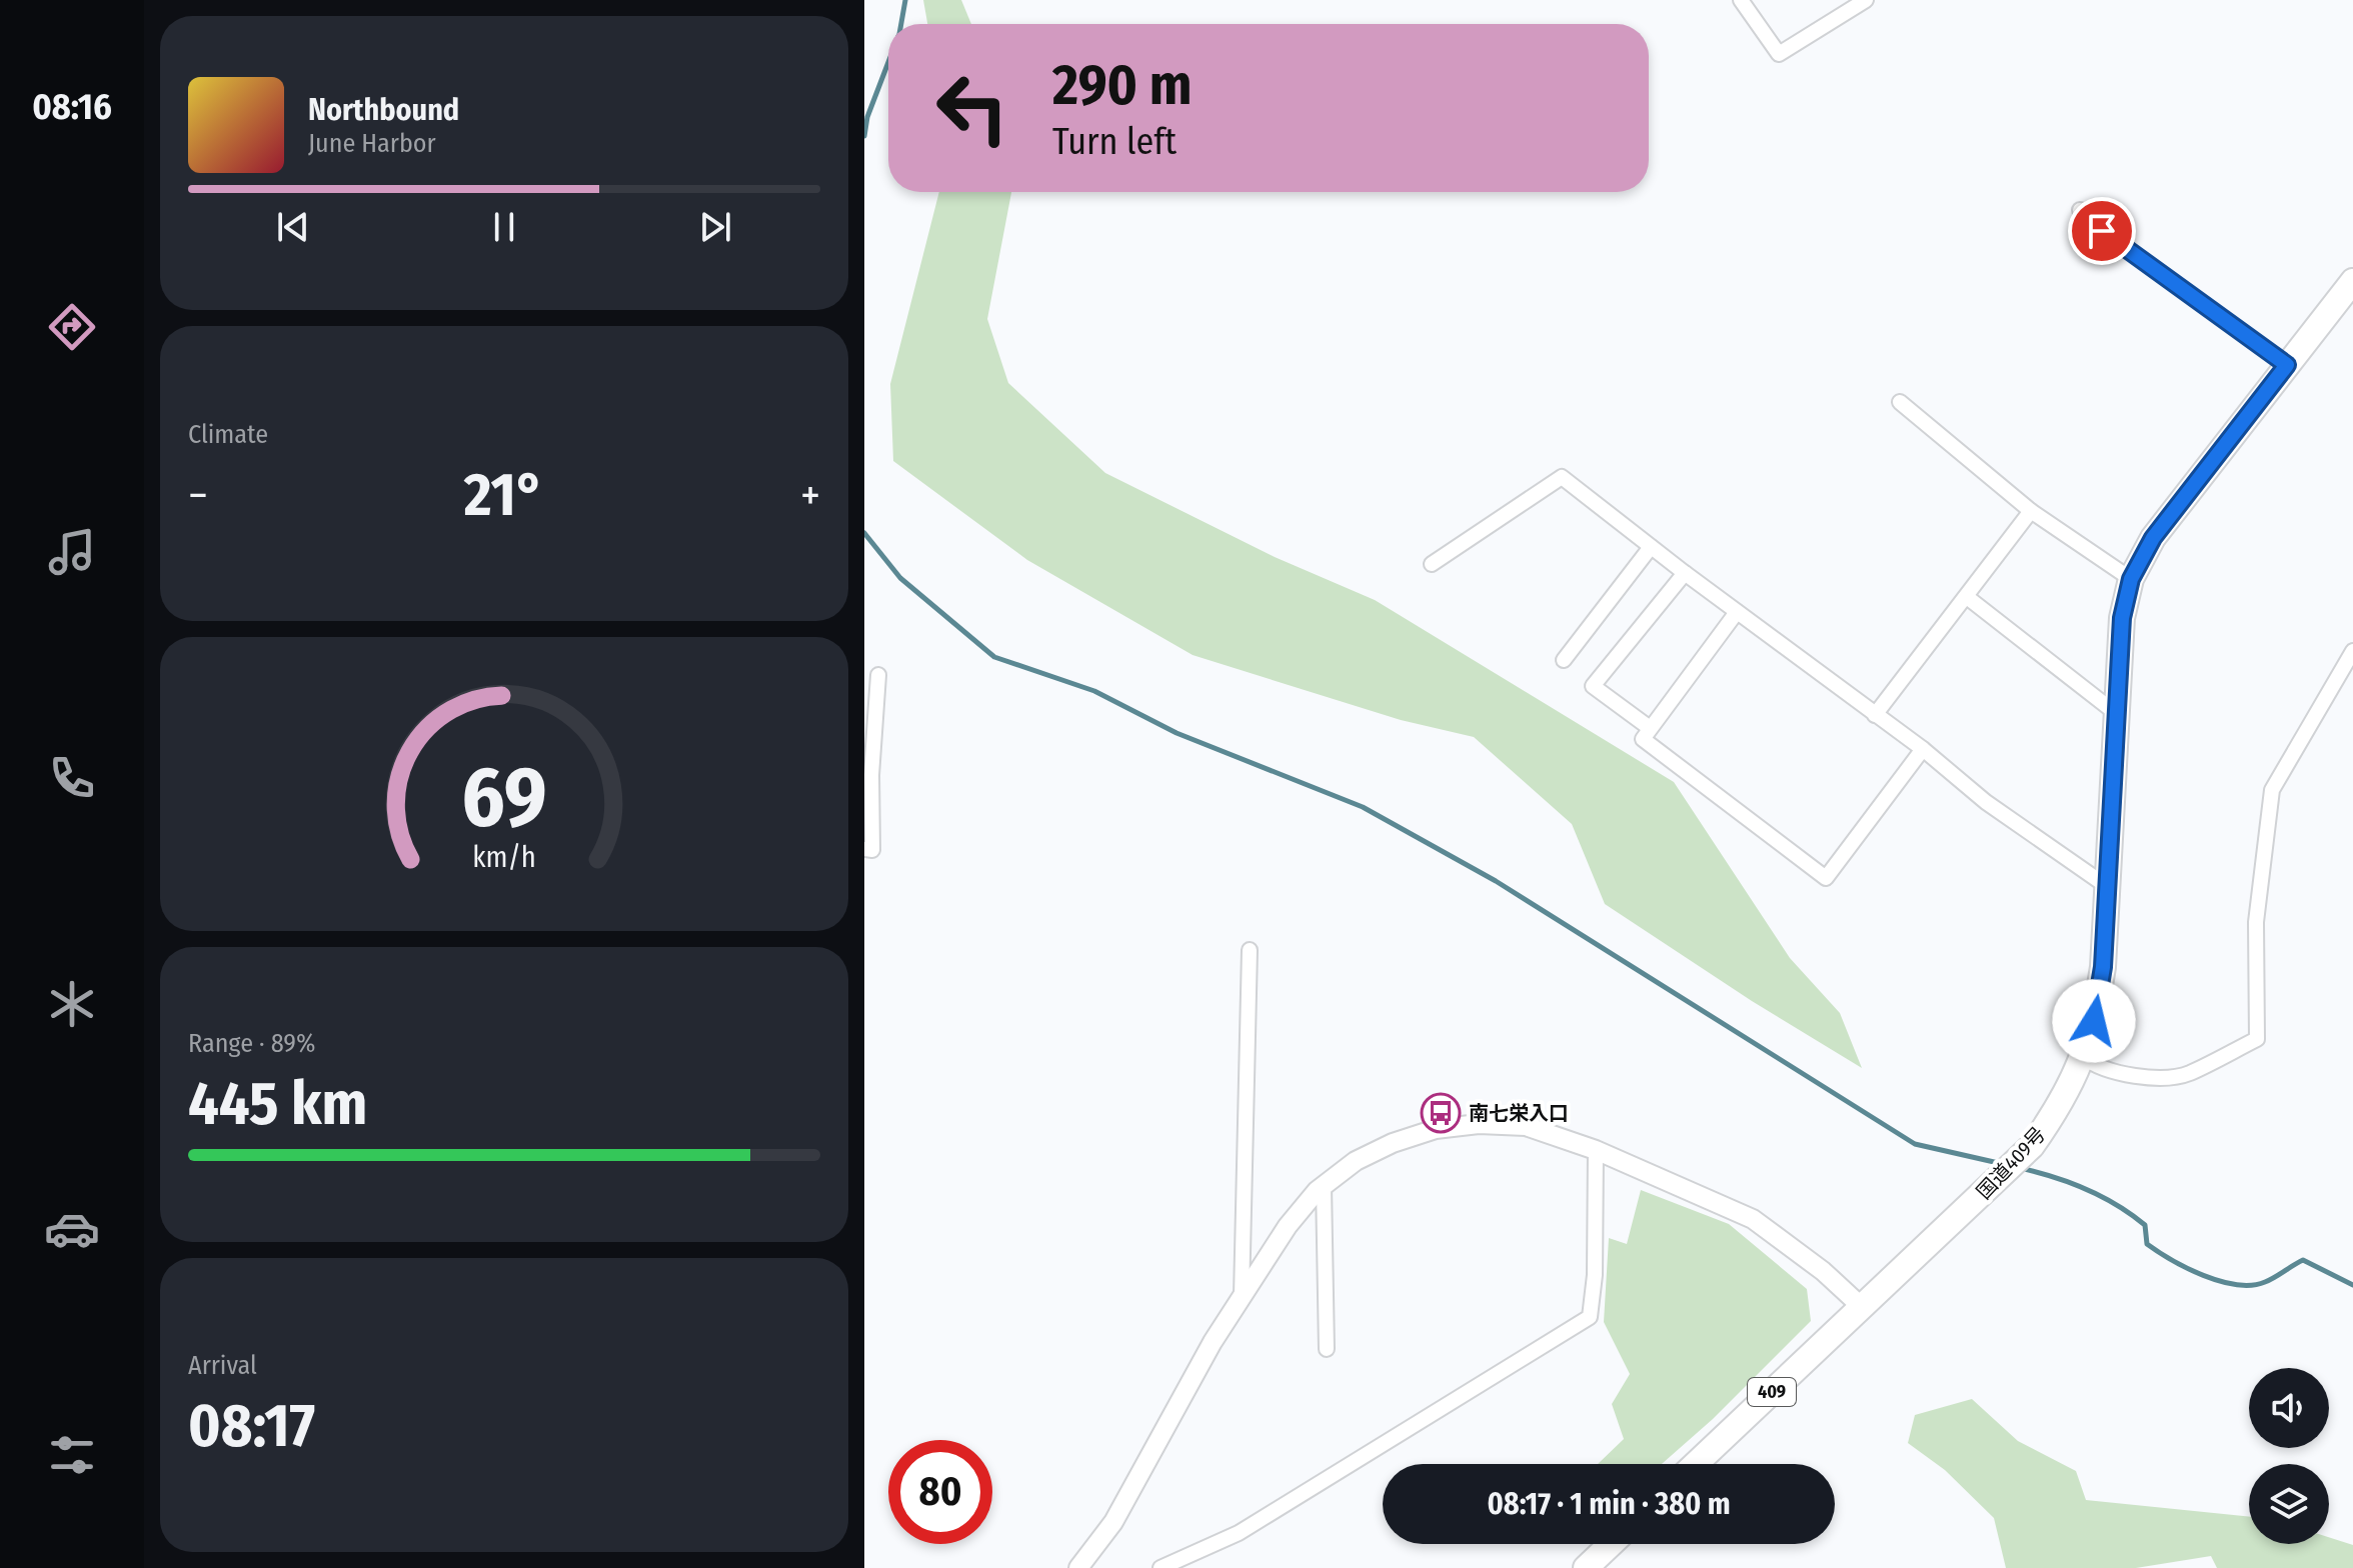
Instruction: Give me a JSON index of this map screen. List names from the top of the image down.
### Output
{
  "streets": {
    "highway": ["国道409号", "409"]
  },
  "places": {
    "bus stop": ["南七栄入口"]
  },
  "page": {
    "tabs": "08:16",
    "turn": ["290 m", "Turn left"],
    "song": ["Northbound", "June Harbor"],
    "tile": [
      "Climate",
      ["Range · 89%", "445 km"],
      ["Arrival", "08:17"]
    ],
    "heat": ["−", "21°", "+"],
    "limit": "80",
    "trip": "08:17 · 1 min · 380 m",
    "gauge": ["69", "km/h"]
  }
}
